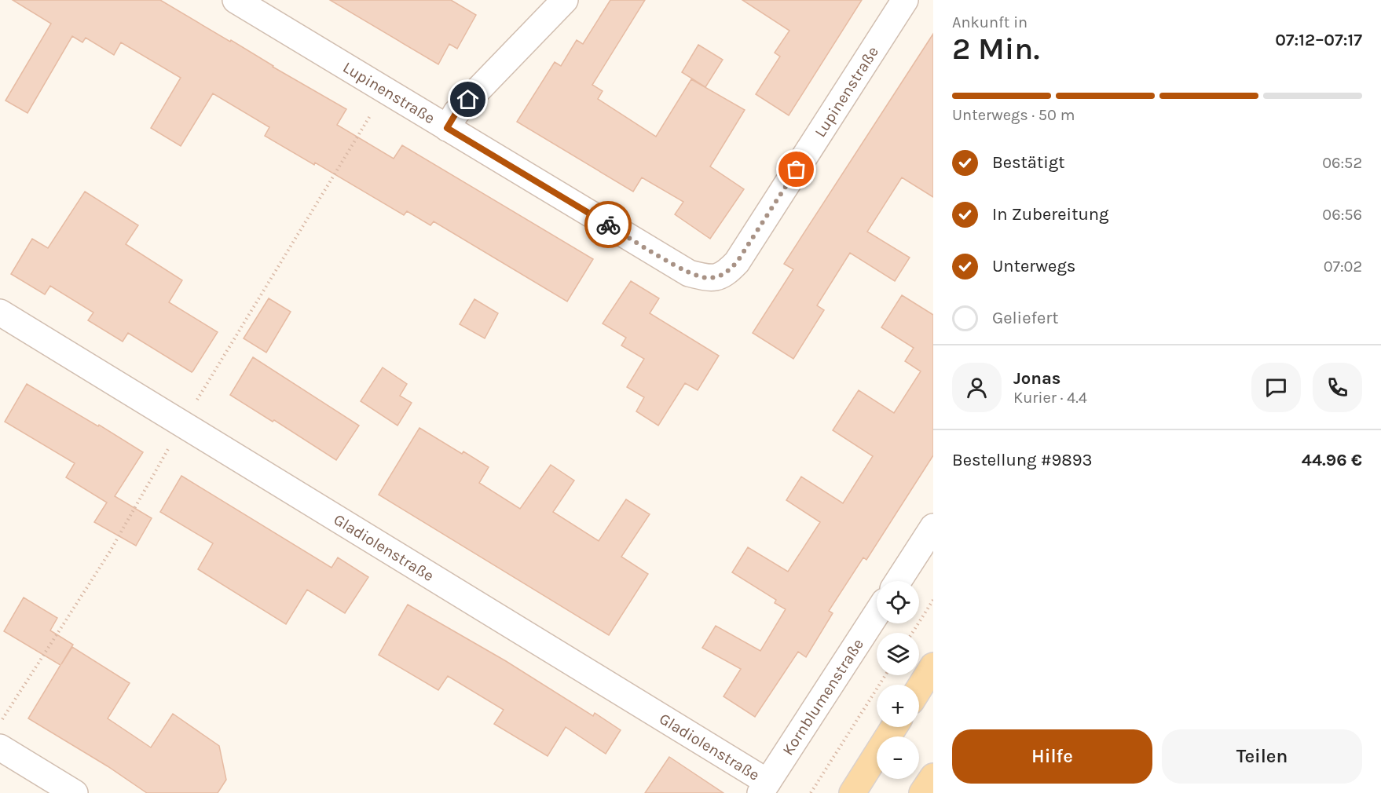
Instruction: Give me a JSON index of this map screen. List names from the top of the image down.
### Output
{
  "streets": {
    "street": ["Lupinenstraße", "Gladiolenstraße", "Kornblumenstraße"]
  },
  "crossings": [
    ["Gladiolenstraße", "Kornblumenstraße"]
  ],
  "page": {
    "heading": ["2 Min.", "Ankunft in", "07:12–07:17"],
    "panel": [
      "Jonas",
      "Kurier · 4.4",
      "Bestellung #9893",
      "44.96 €"
    ],
    "bar": "Unterwegs · 50 m",
    "list": [
      ["Bestätigt", "06:52"],
      ["In Zubereitung", "06:56"],
      ["Unterwegs", "07:02"],
      "Geliefert"
    ],
    "map_buttons": ["+", "−"],
    "buttons": ["Hilfe", "Teilen"]
  }
}
